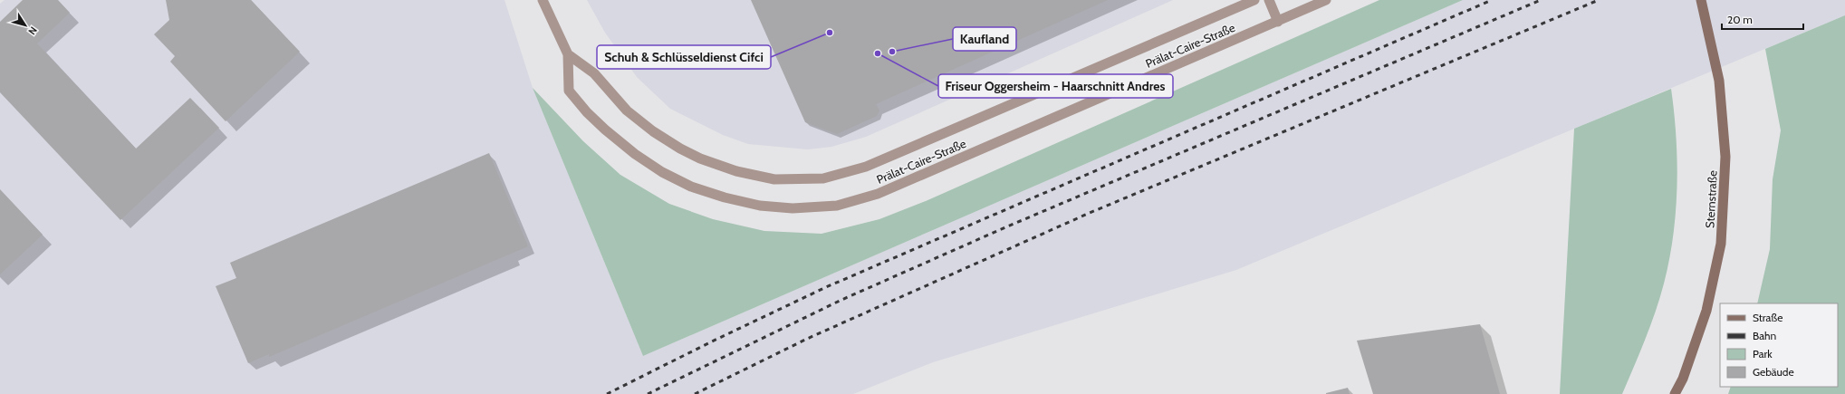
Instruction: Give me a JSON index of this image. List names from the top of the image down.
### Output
{
  "streets": {
    "main road": ["Sternstraße"],
    "street": ["Prälat-Caire-Straße"]
  },
  "places": ["Schuh & Schlüsseldienst Cifci", "Kaufland", "Friseur Oggersheim - Haarschnitt Andres"],
  "legend": [
    "Straße",
    "Bahn",
    "Park",
    "Gebäude"
  ],
  "scale_bar": "20 m",
  "north": "bottom right"
}
